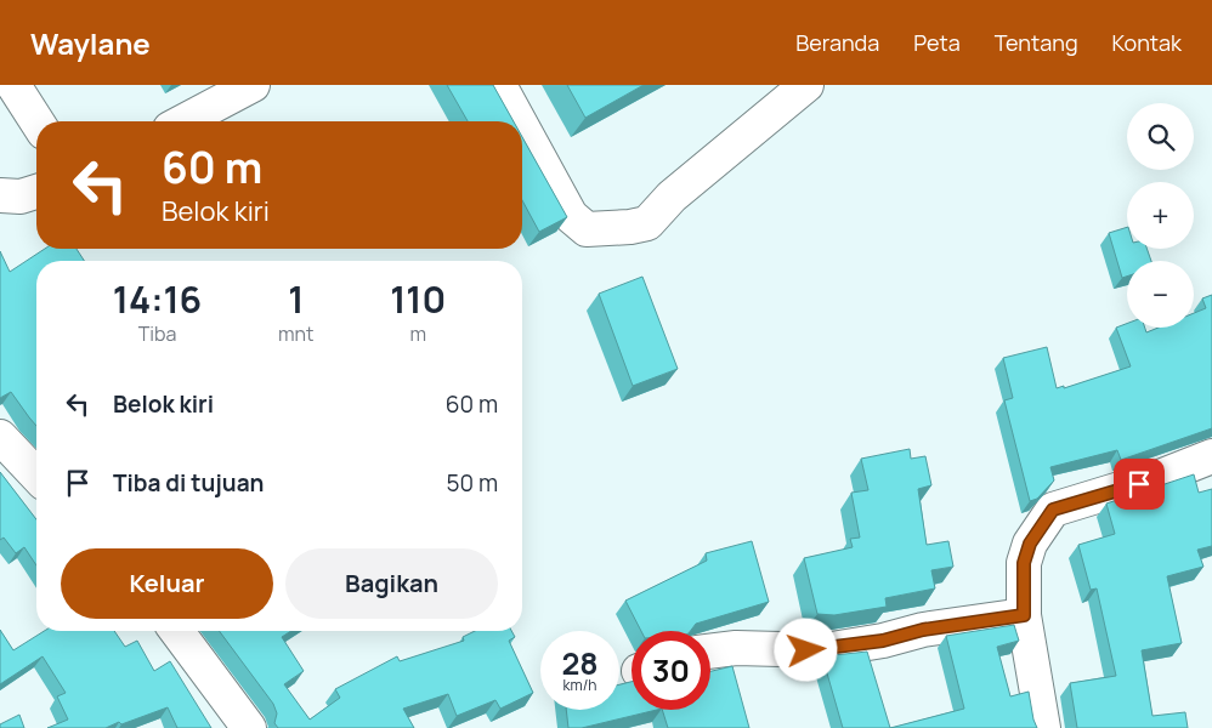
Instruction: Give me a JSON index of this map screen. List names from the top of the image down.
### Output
{
  "page": {
    "header": "Waylane",
    "nav": [
      "Beranda",
      "Peta",
      "Tentang",
      "Kontak"
    ],
    "map_buttons": ["+", "−"],
    "turn": ["60 m", "Belok kiri"],
    "eta": [
      "14:16",
      "Tiba",
      "1",
      "mnt",
      "110",
      "m"
    ],
    "list": [
      {
        "name": "Belok kiri",
        "value": "60 m"
      },
      {
        "name": "Tiba di tujuan",
        "value": "50 m"
      }
    ],
    "buttons": ["Keluar", "Bagikan"],
    "speed": "28 km/h",
    "limit": "30"
  }
}
